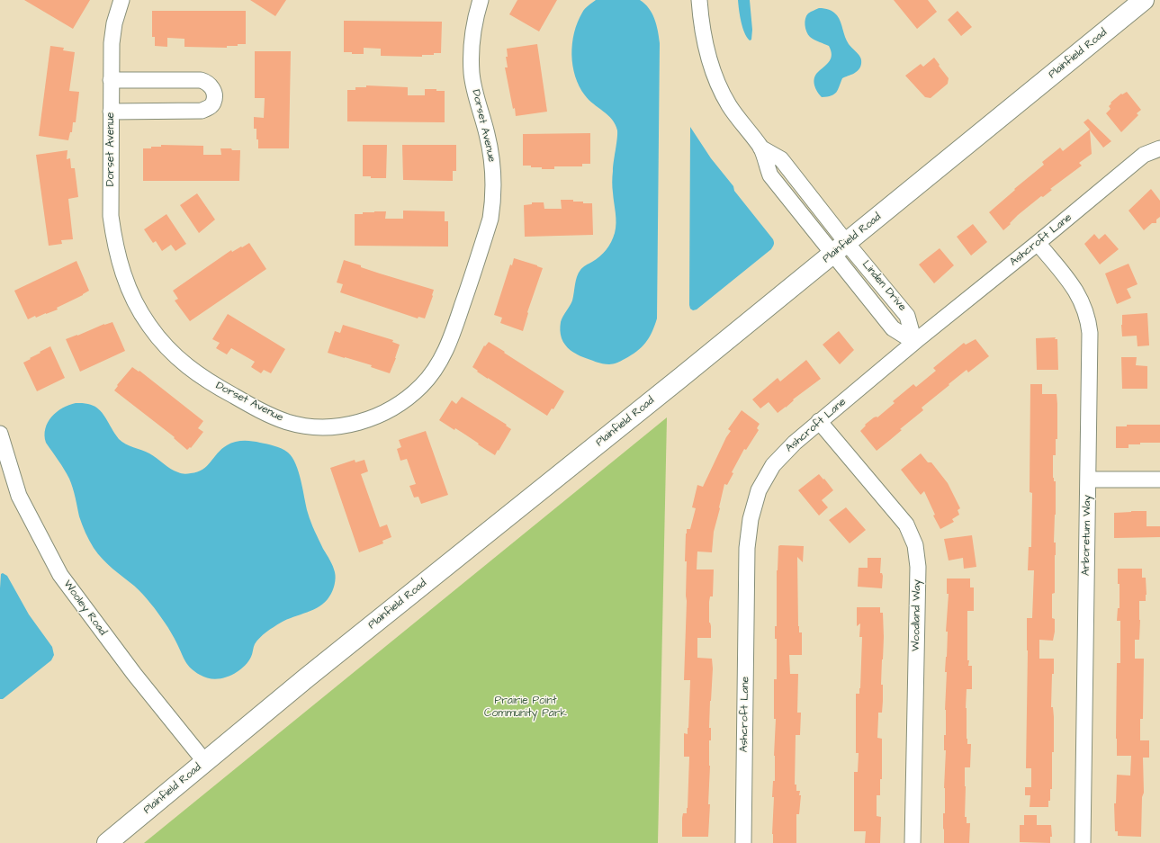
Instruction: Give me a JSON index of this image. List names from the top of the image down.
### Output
{
  "streets": {
    "main road": ["Plainfield Road"],
    "street": [
      "Dorset Avenue",
      "Ashcroft Lane",
      "Linden Drive",
      "Arboretum Way",
      "Wooley Road",
      "Woodland Way"
    ]
  },
  "crossings": [
    ["Plainfield Road", "Linden Drive"],
    ["Plainfield Road", "Wooley Road"],
    ["Ashcroft Lane", "Linden Drive"],
    ["Ashcroft Lane", "Arboretum Way"],
    ["Ashcroft Lane", "Woodland Way"]
  ],
  "parks": ["Prairie Point Community Park"]
}
